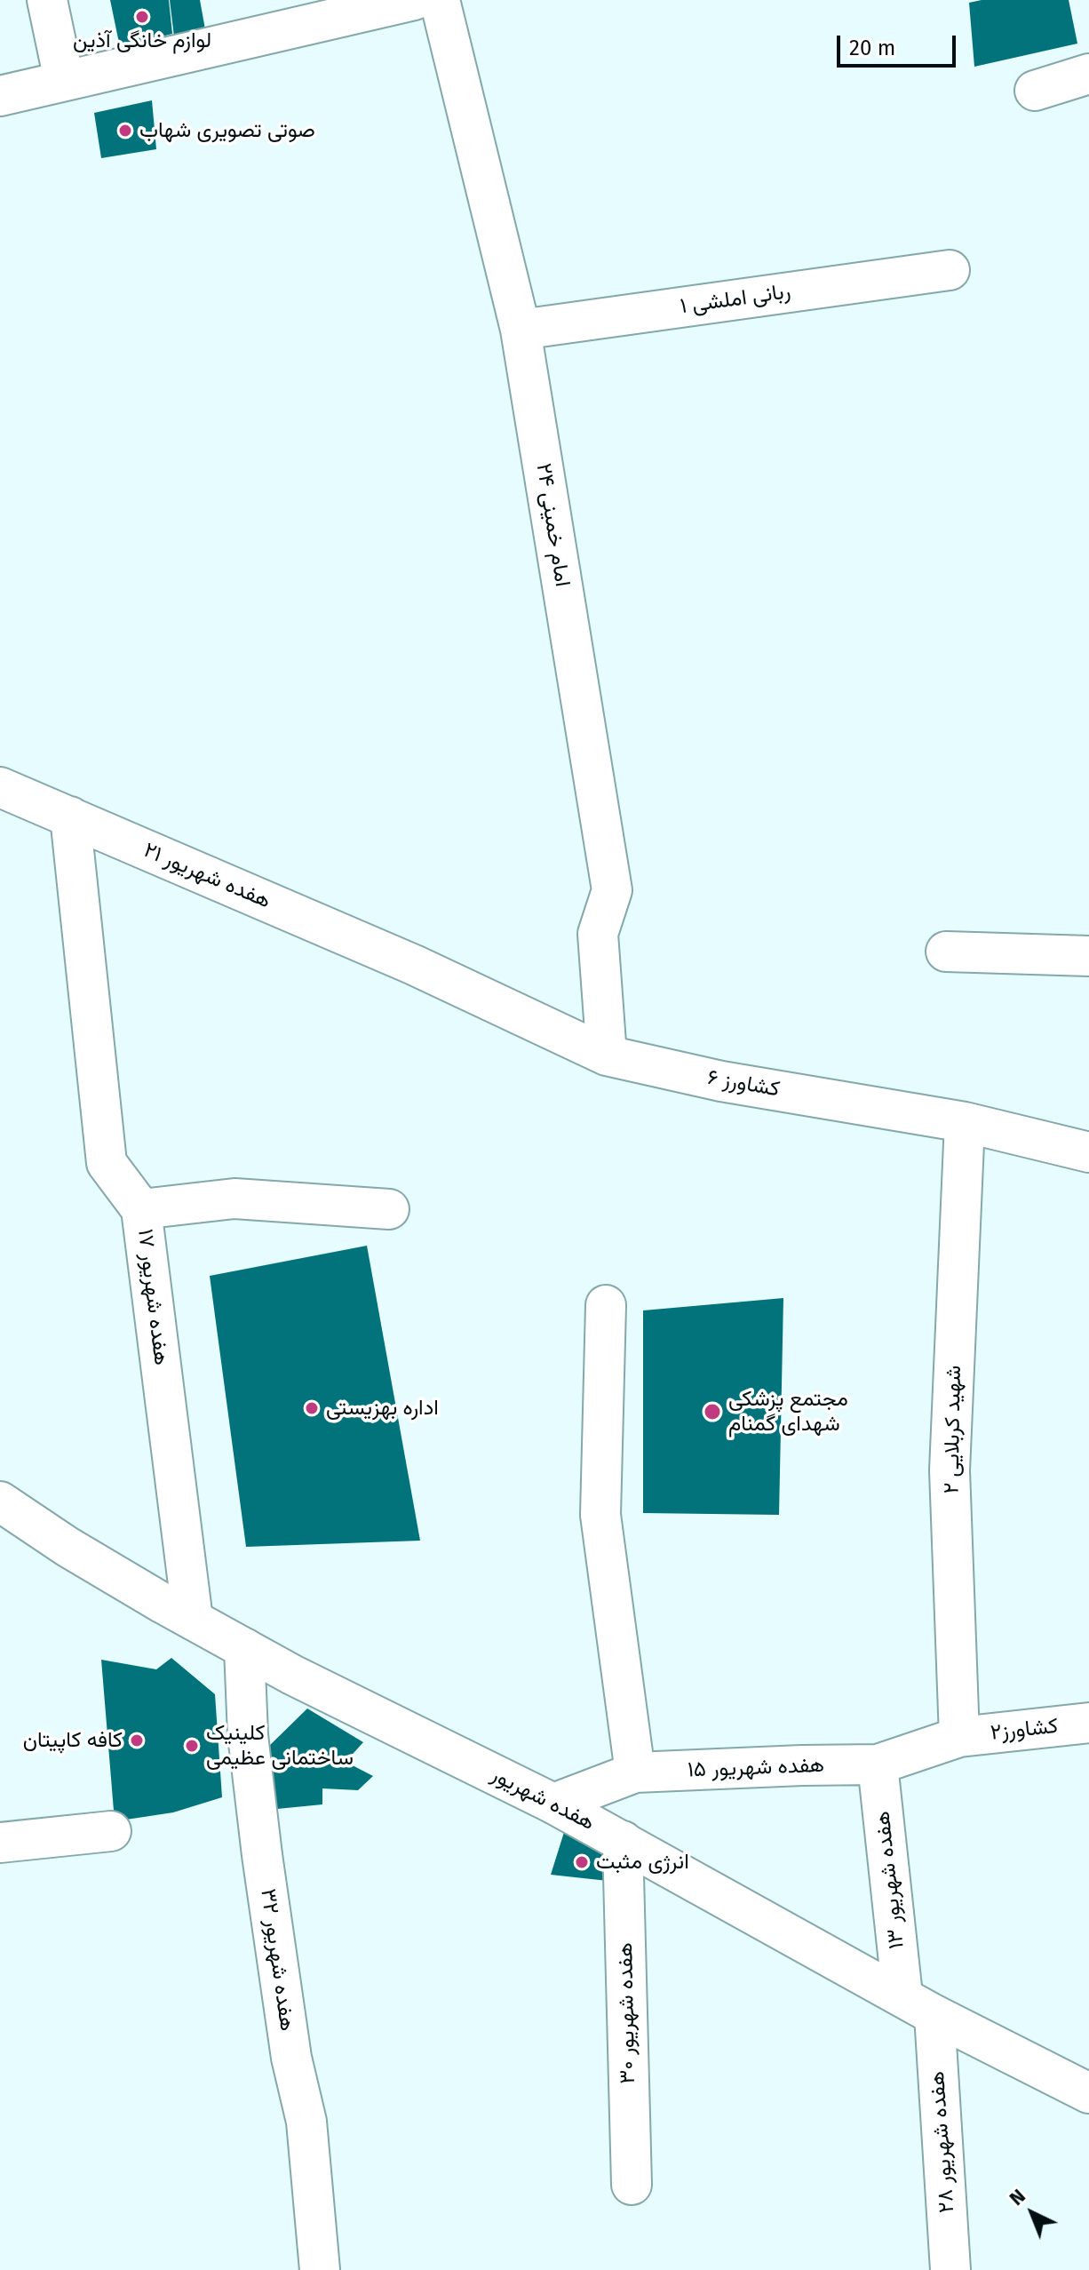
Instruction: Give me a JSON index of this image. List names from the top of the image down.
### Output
{
  "streets": {
    "street": [
      "ربانی املشی ۱",
      "امام خمینی ۲۴",
      "هفده شهریور ۲۱",
      "کشاورز ۶",
      "هفده شهریور ۱۷",
      "شهید کربلایی ۲",
      "کشاورز۲",
      "هفده شهریور ۱۵",
      "هفده شهریور",
      "هفده شهریور ۱۳",
      "هفده شهریور ۳۲",
      "هفده شهریور ۳۰",
      "هفده شهریور ۲۸"
    ]
  },
  "crossings": [
    ["ربانی املشی ۱", "امام خمینی ۲۴"],
    ["امام خمینی ۲۴", "کشاورز ۶"],
    ["هفده شهریور ۲۱", "کشاورز ۶"],
    ["هفده شهریور ۲۱", "هفده شهریور ۱۷"],
    ["کشاورز ۶", "شهید کربلایی ۲"],
    ["هفده شهریور ۱۷", "هفده شهریور"],
    ["شهید کربلایی ۲", "کشاورز۲"],
    ["شهید کربلایی ۲", "هفده شهریور ۱۵"],
    ["کشاورز۲", "هفده شهریور ۱۵"],
    ["هفده شهریور ۱۵", "هفده شهریور"],
    ["هفده شهریور ۱۵", "هفده شهریور ۱۳"],
    ["هفده شهریور", "هفده شهریور ۱۳"],
    ["هفده شهریور", "هفده شهریور ۳۲"],
    ["هفده شهریور", "هفده شهریور ۳۰"],
    ["هفده شهریور", "هفده شهریور ۲۸"],
    ["هفده شهریور ۱۳", "هفده شهریور ۲۸"]
  ],
  "places": [
    "لوازم خانگی آذین",
    "صوتی تصویری شهاب",
    "اداره بهزیستی",
    "مجتمع پزشکی شهدای گمنام",
    "کافه کاپیتان",
    "کلینیک ساختمانی عظیمی",
    "انرژی مثبت"
  ],
  "scale_bar": "20 m",
  "north": "top left"
}
